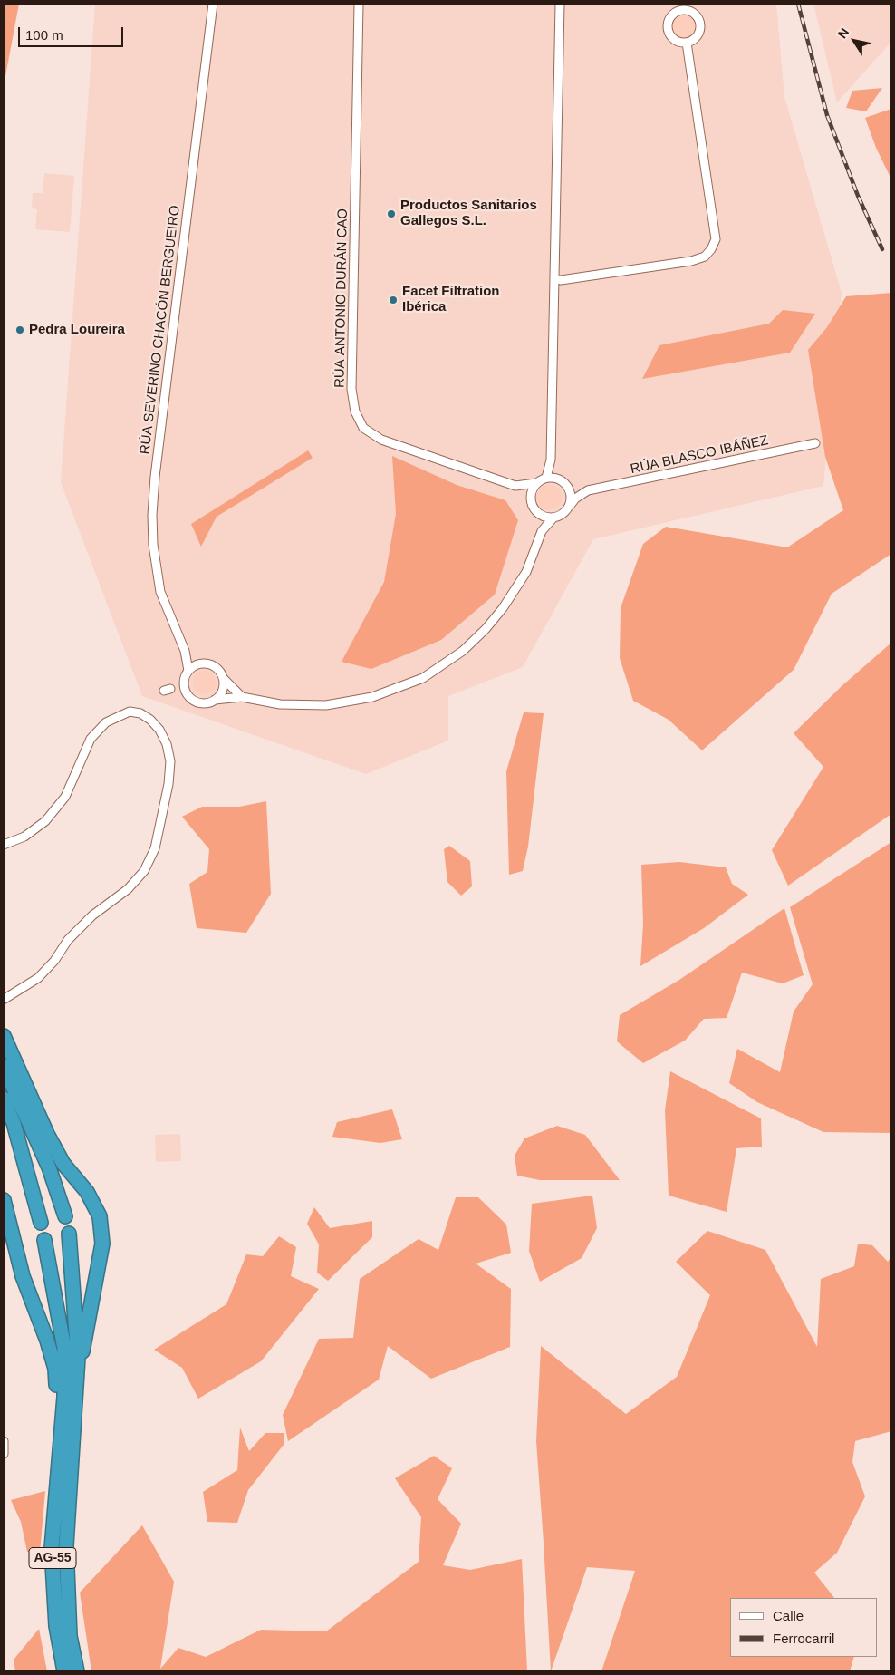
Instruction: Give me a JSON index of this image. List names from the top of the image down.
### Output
{
  "streets": {
    "highway": ["AG-55"],
    "street": ["RÚA ANTONIO DURÁN CAO", "RÚA SEVERINO CHACÓN BERGUEIRO", "RÚA BLASCO IBÁÑEZ"]
  },
  "crossings": [
    ["RÚA ANTONIO DURÁN CAO", "RÚA BLASCO IBÁÑEZ"]
  ],
  "places": ["Productos Sanitarios Gallegos S.L.", "Facet Filtration Ibérica", "Pedra Loureira"],
  "legend": ["Calle", "Ferrocarril"],
  "scale_bar": "100 m",
  "north": "top left"
}
